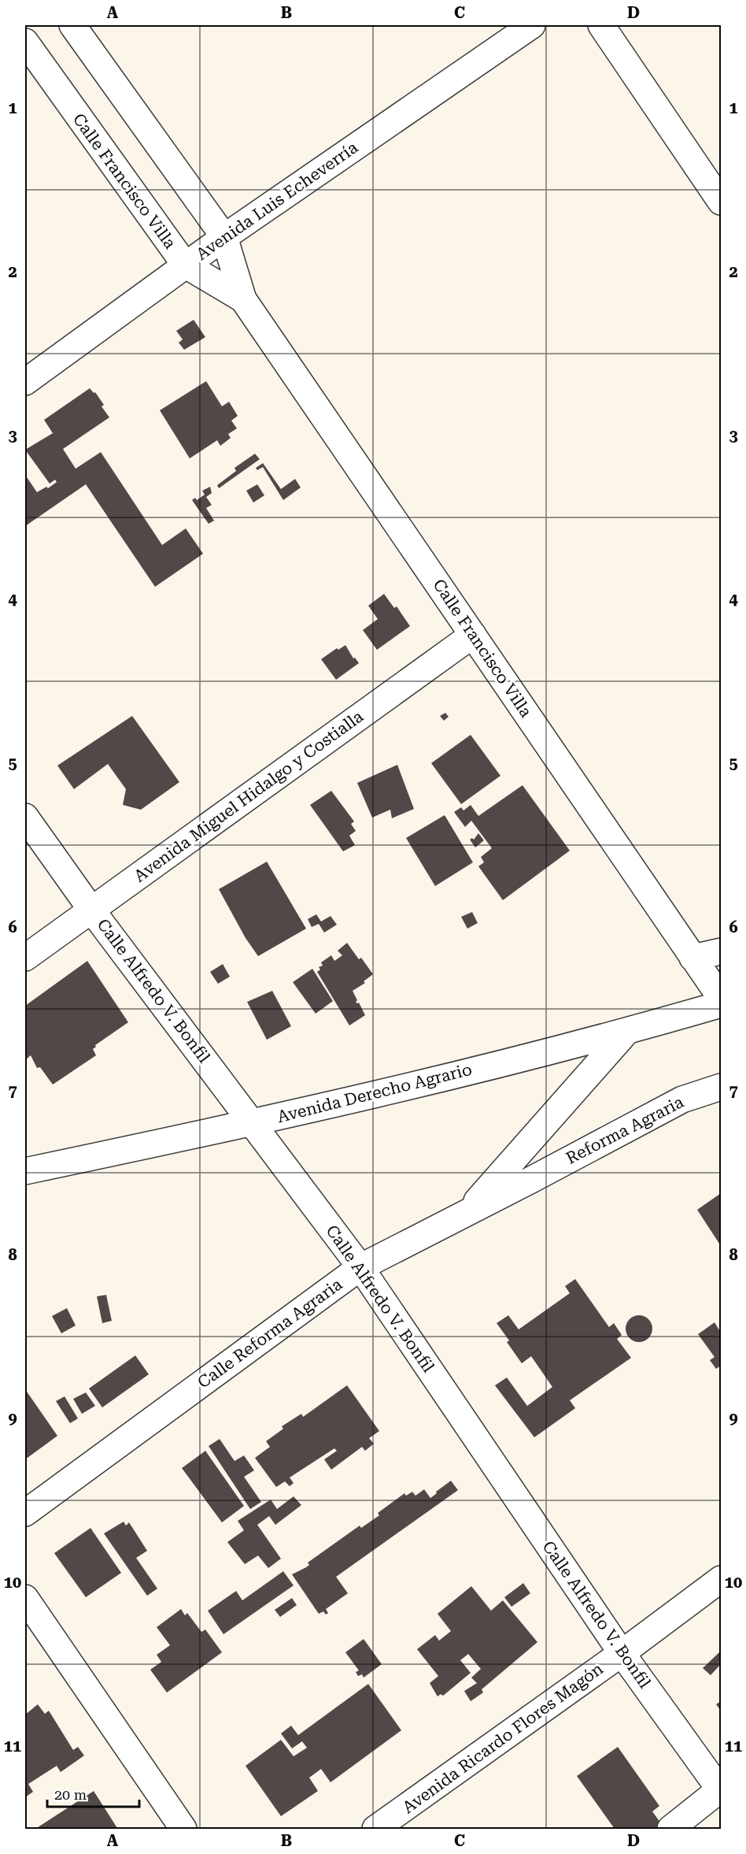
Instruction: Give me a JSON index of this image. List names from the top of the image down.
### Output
{
  "streets": {
    "street": [
      "Calle Francisco Villa",
      "Avenida Luis Echeverría",
      "Avenida Miguel Hidalgo y Costialla",
      "Calle Alfredo V. Bonfil",
      "Avenida Derecho Agrario",
      "Reforma Agraria",
      "Calle Reforma Agraria",
      "Avenida Ricardo Flores Magón"
    ]
  },
  "crossings": [
    ["Calle Francisco Villa", "Avenida Luis Echeverría"],
    ["Calle Francisco Villa", "Avenida Miguel Hidalgo y Costialla"],
    ["Avenida Miguel Hidalgo y Costialla", "Calle Alfredo V. Bonfil"],
    ["Calle Alfredo V. Bonfil", "Avenida Derecho Agrario"],
    ["Calle Alfredo V. Bonfil", "Calle Reforma Agraria"],
    ["Calle Alfredo V. Bonfil", "Avenida Ricardo Flores Magón"],
    ["Reforma Agraria", "Calle Reforma Agraria"]
  ],
  "scale_bar": "20 m",
  "grid": {
    "columns": [
      "A",
      "B",
      "C",
      "D"
    ],
    "rows": [
      "1",
      "2",
      "3",
      "4",
      "5",
      "6",
      "7",
      "8",
      "9",
      "10",
      "11"
    ]
  }
}
